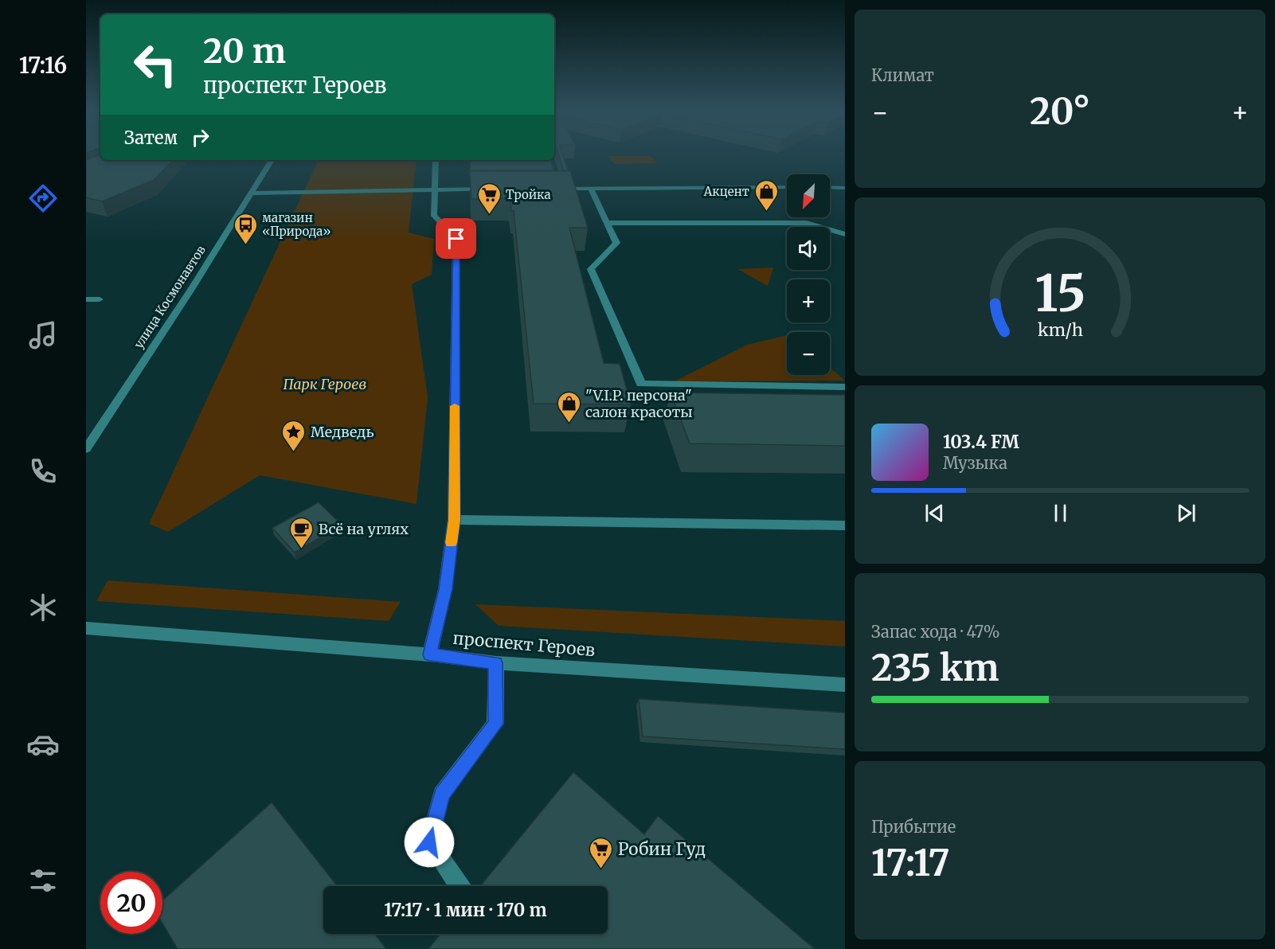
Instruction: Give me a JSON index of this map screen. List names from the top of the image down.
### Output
{
  "streets": {
    "street": ["улица Космонавтов", "проспект Героев"]
  },
  "parks": ["Парк Героев"],
  "places": {
    "shop": ["Акцент", "\"V.I.P. персона\" cалон красоты"],
    "supermarket": ["Тройка", "Робин Гуд"],
    "bus stop": ["магазин «Природа»"],
    "place": ["Медведь"],
    "cafe": ["Всё на углях"]
  },
  "north": "bottom left",
  "page": {
    "tabs": "17:16",
    "tile": [
      "Климат",
      ["Запас хода · 47%", "235 km"],
      ["Прибытие", "17:17"]
    ],
    "turn": ["20 m", "проспект Героев"],
    "heat": ["−", "20°", "+"],
    "then": "Затем",
    "map_buttons": ["+", "−"],
    "song": ["103.4 FM", "Музыка"],
    "limit": "20",
    "trip": "17:17 · 1 мин · 170 m",
    "gauge": ["15", "km/h"]
  }
}
